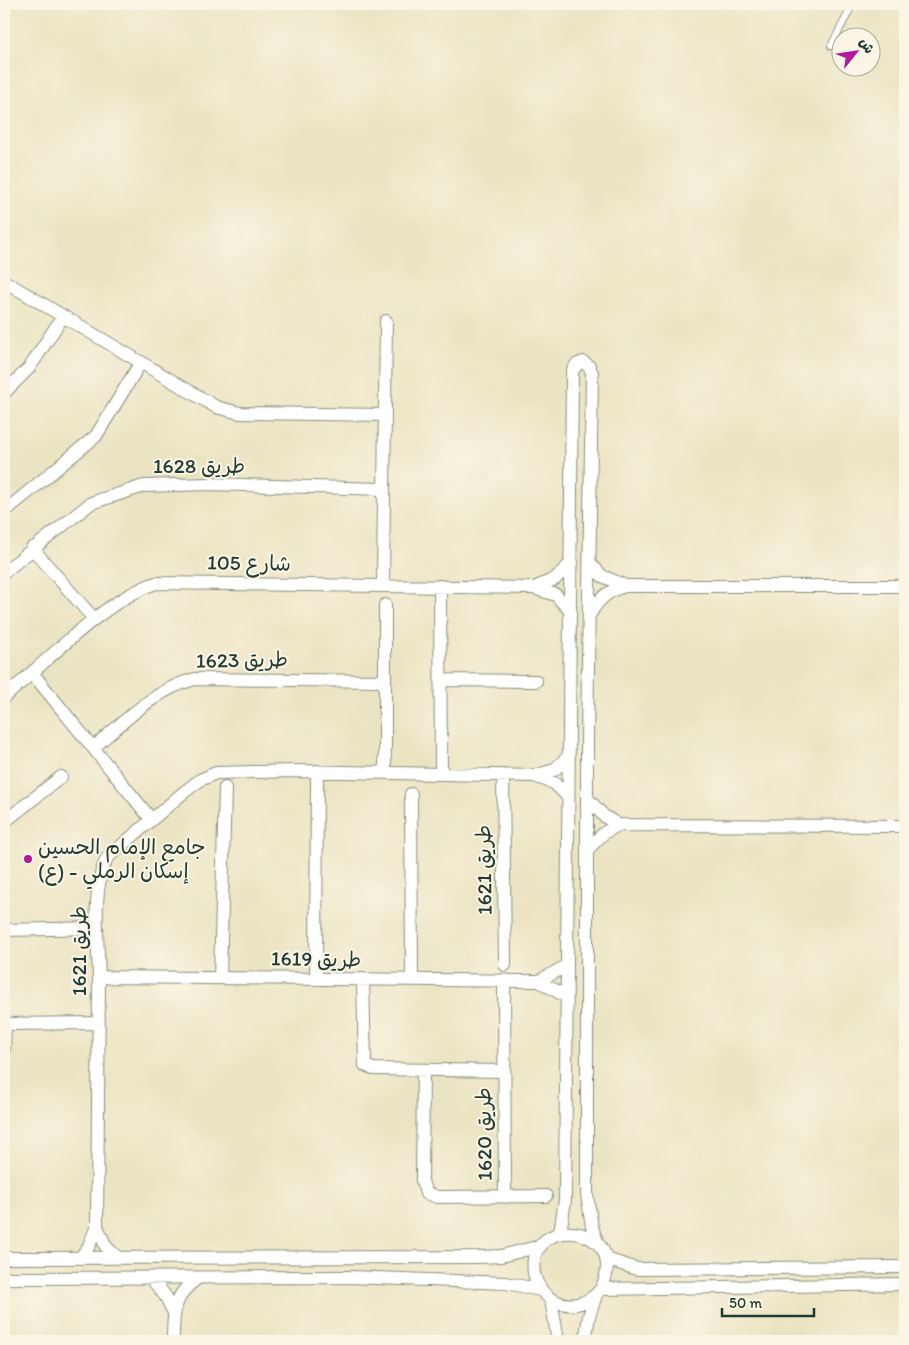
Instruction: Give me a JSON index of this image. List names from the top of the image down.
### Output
{
  "streets": {
    "street": [
      "طريق 1628",
      "شارع 105",
      "طريق 1623",
      "طريق 1621",
      "طريق 1619",
      "طريق 1620"
    ]
  },
  "crossings": [
    ["طريق 1621", "طريق 1619"],
    ["طريق 1619", "طريق 1620"]
  ],
  "places": ["جامع الإمام الحسين (ع) - إسكان الرملي"],
  "scale_bar": "50 m",
  "north": "top right"
}
